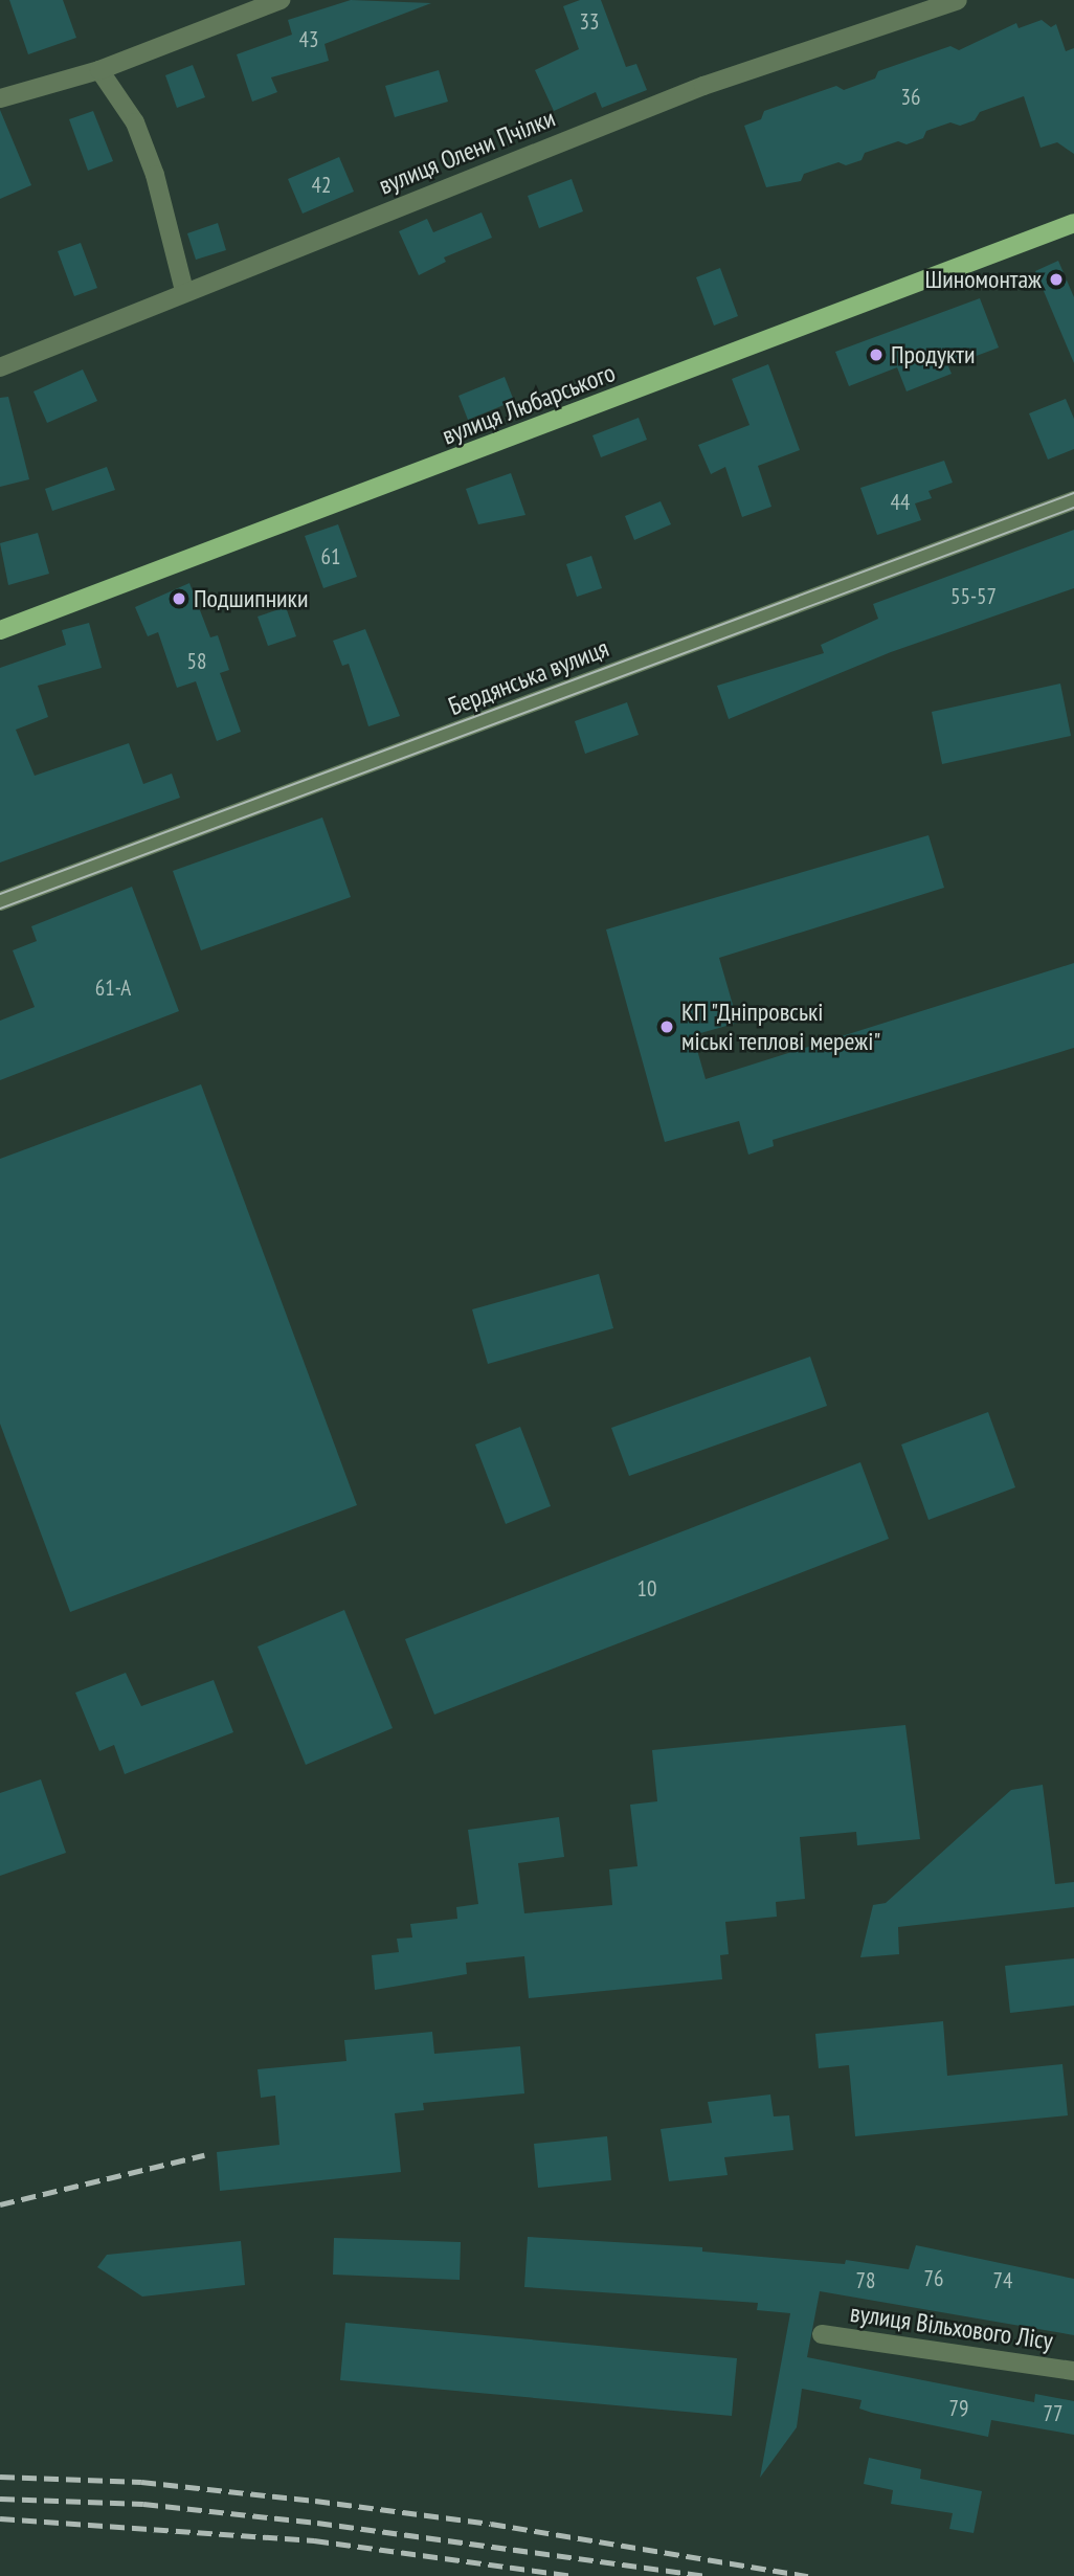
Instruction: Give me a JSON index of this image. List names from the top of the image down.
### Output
{
  "streets": {
    "main road": ["вулиця Любарського"],
    "street": ["вулиця Олени Пчілки", "Бердянська вулиця", "вулиця Вільхового Лісу"]
  },
  "places": [
    "Шиномонтаж",
    "Продукти",
    "Подшипники",
    "КП \"Дніпровські міські теплові мережі\""
  ],
  "house_numbers": [
    "33",
    "43",
    "36",
    "42",
    "44",
    "61",
    "55-57",
    "58",
    "61-А",
    "10",
    "76",
    "78",
    "74",
    "79",
    "77"
  ]
}
